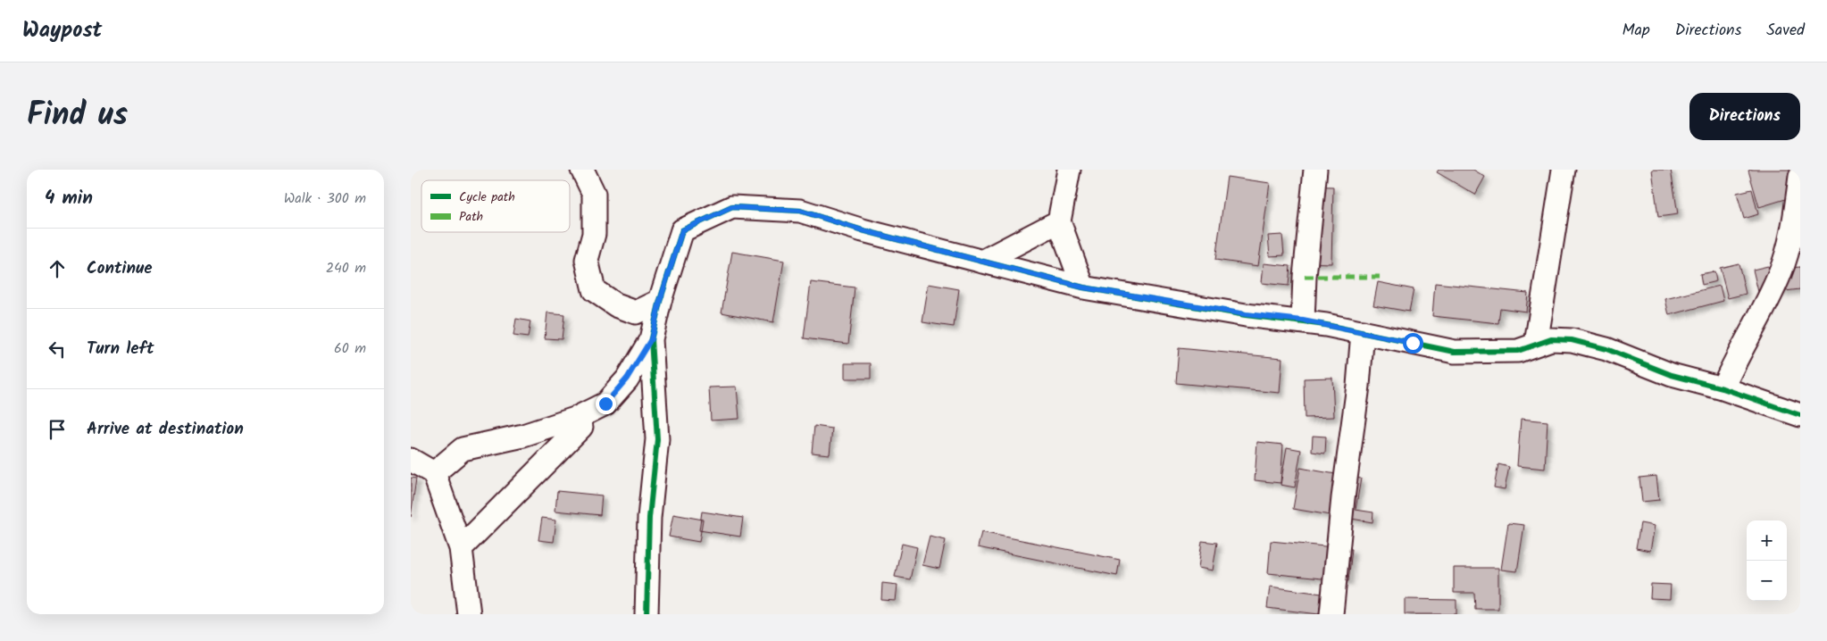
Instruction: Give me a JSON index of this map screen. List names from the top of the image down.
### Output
{
  "legend": ["Cycle path", "Path"],
  "page": {
    "header": "Waypost",
    "nav": ["Map", "Directions", "Saved"],
    "title": "Find us",
    "buttons": "Directions",
    "heading": ["4 min", "Walk · 300 m"],
    "list": [
      ["Continue", "240 m"],
      ["Turn left", "60 m"],
      "Arrive at destination"
    ],
    "map_buttons": ["+", "−"]
  }
}
